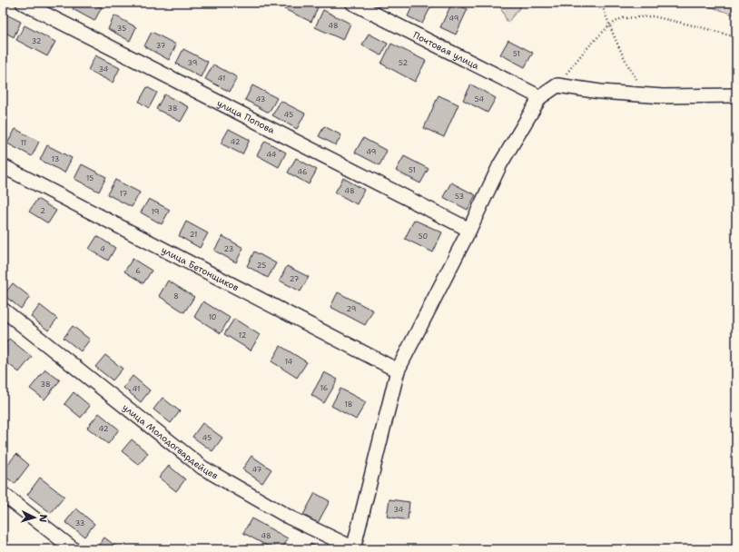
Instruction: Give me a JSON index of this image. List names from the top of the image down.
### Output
{
  "streets": {
    "street": [
      "Почтовая улица",
      "улица Попова",
      "улица Бетонщиков",
      "улица Молодогвардейцев"
    ]
  },
  "house_numbers": [
    "49",
    "48",
    "35",
    "32",
    "37",
    "51",
    "39",
    "52",
    "34",
    "41",
    "43",
    "54",
    "38",
    "45",
    "42",
    "11",
    "49",
    "44",
    "13",
    "51",
    "46",
    "15",
    "48",
    "17",
    "53",
    "2",
    "19",
    "21",
    "50",
    "4",
    "23",
    "25",
    "6",
    "27",
    "8",
    "29",
    "10",
    "12",
    "14",
    "38",
    "16",
    "41",
    "18",
    "42",
    "45",
    "47",
    "34",
    "33",
    "48"
  ],
  "north": "right"
}
